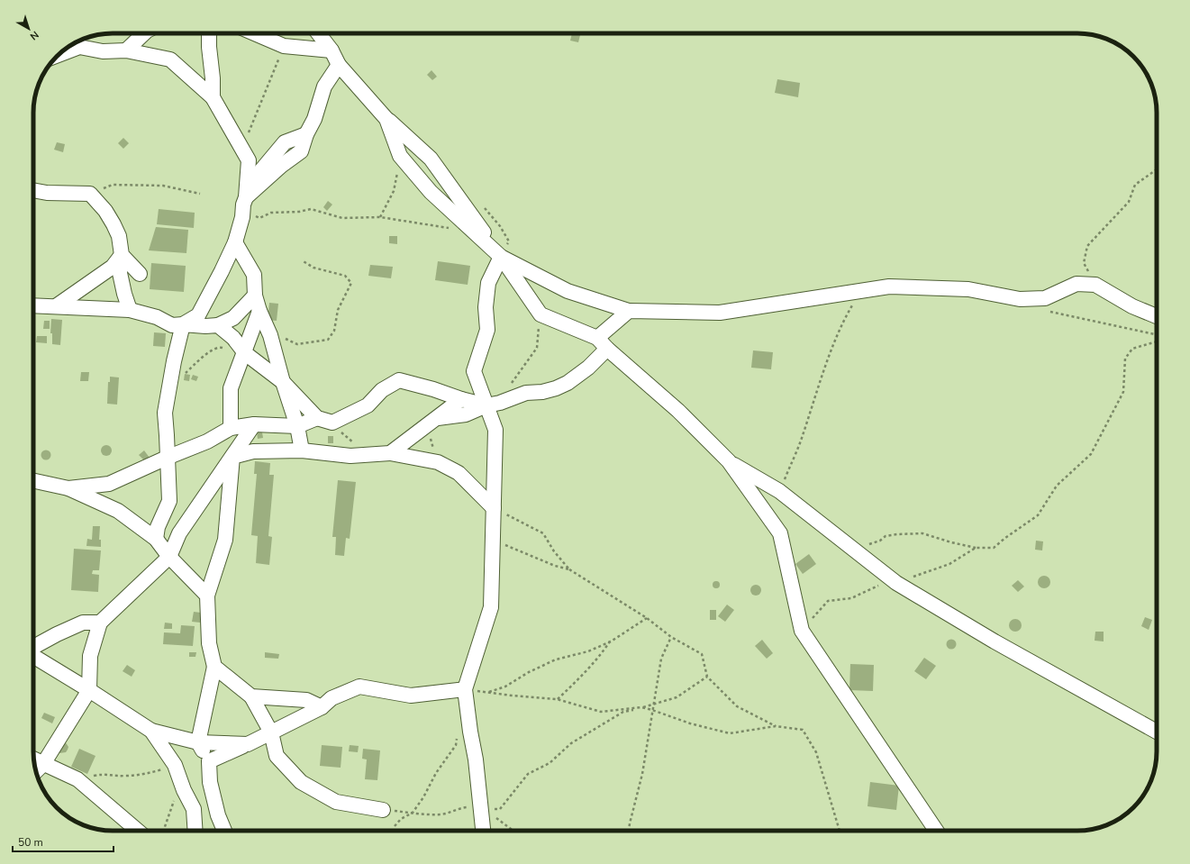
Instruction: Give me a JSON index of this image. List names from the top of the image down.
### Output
{
  "scale_bar": "50 m",
  "north": "bottom right"
}
